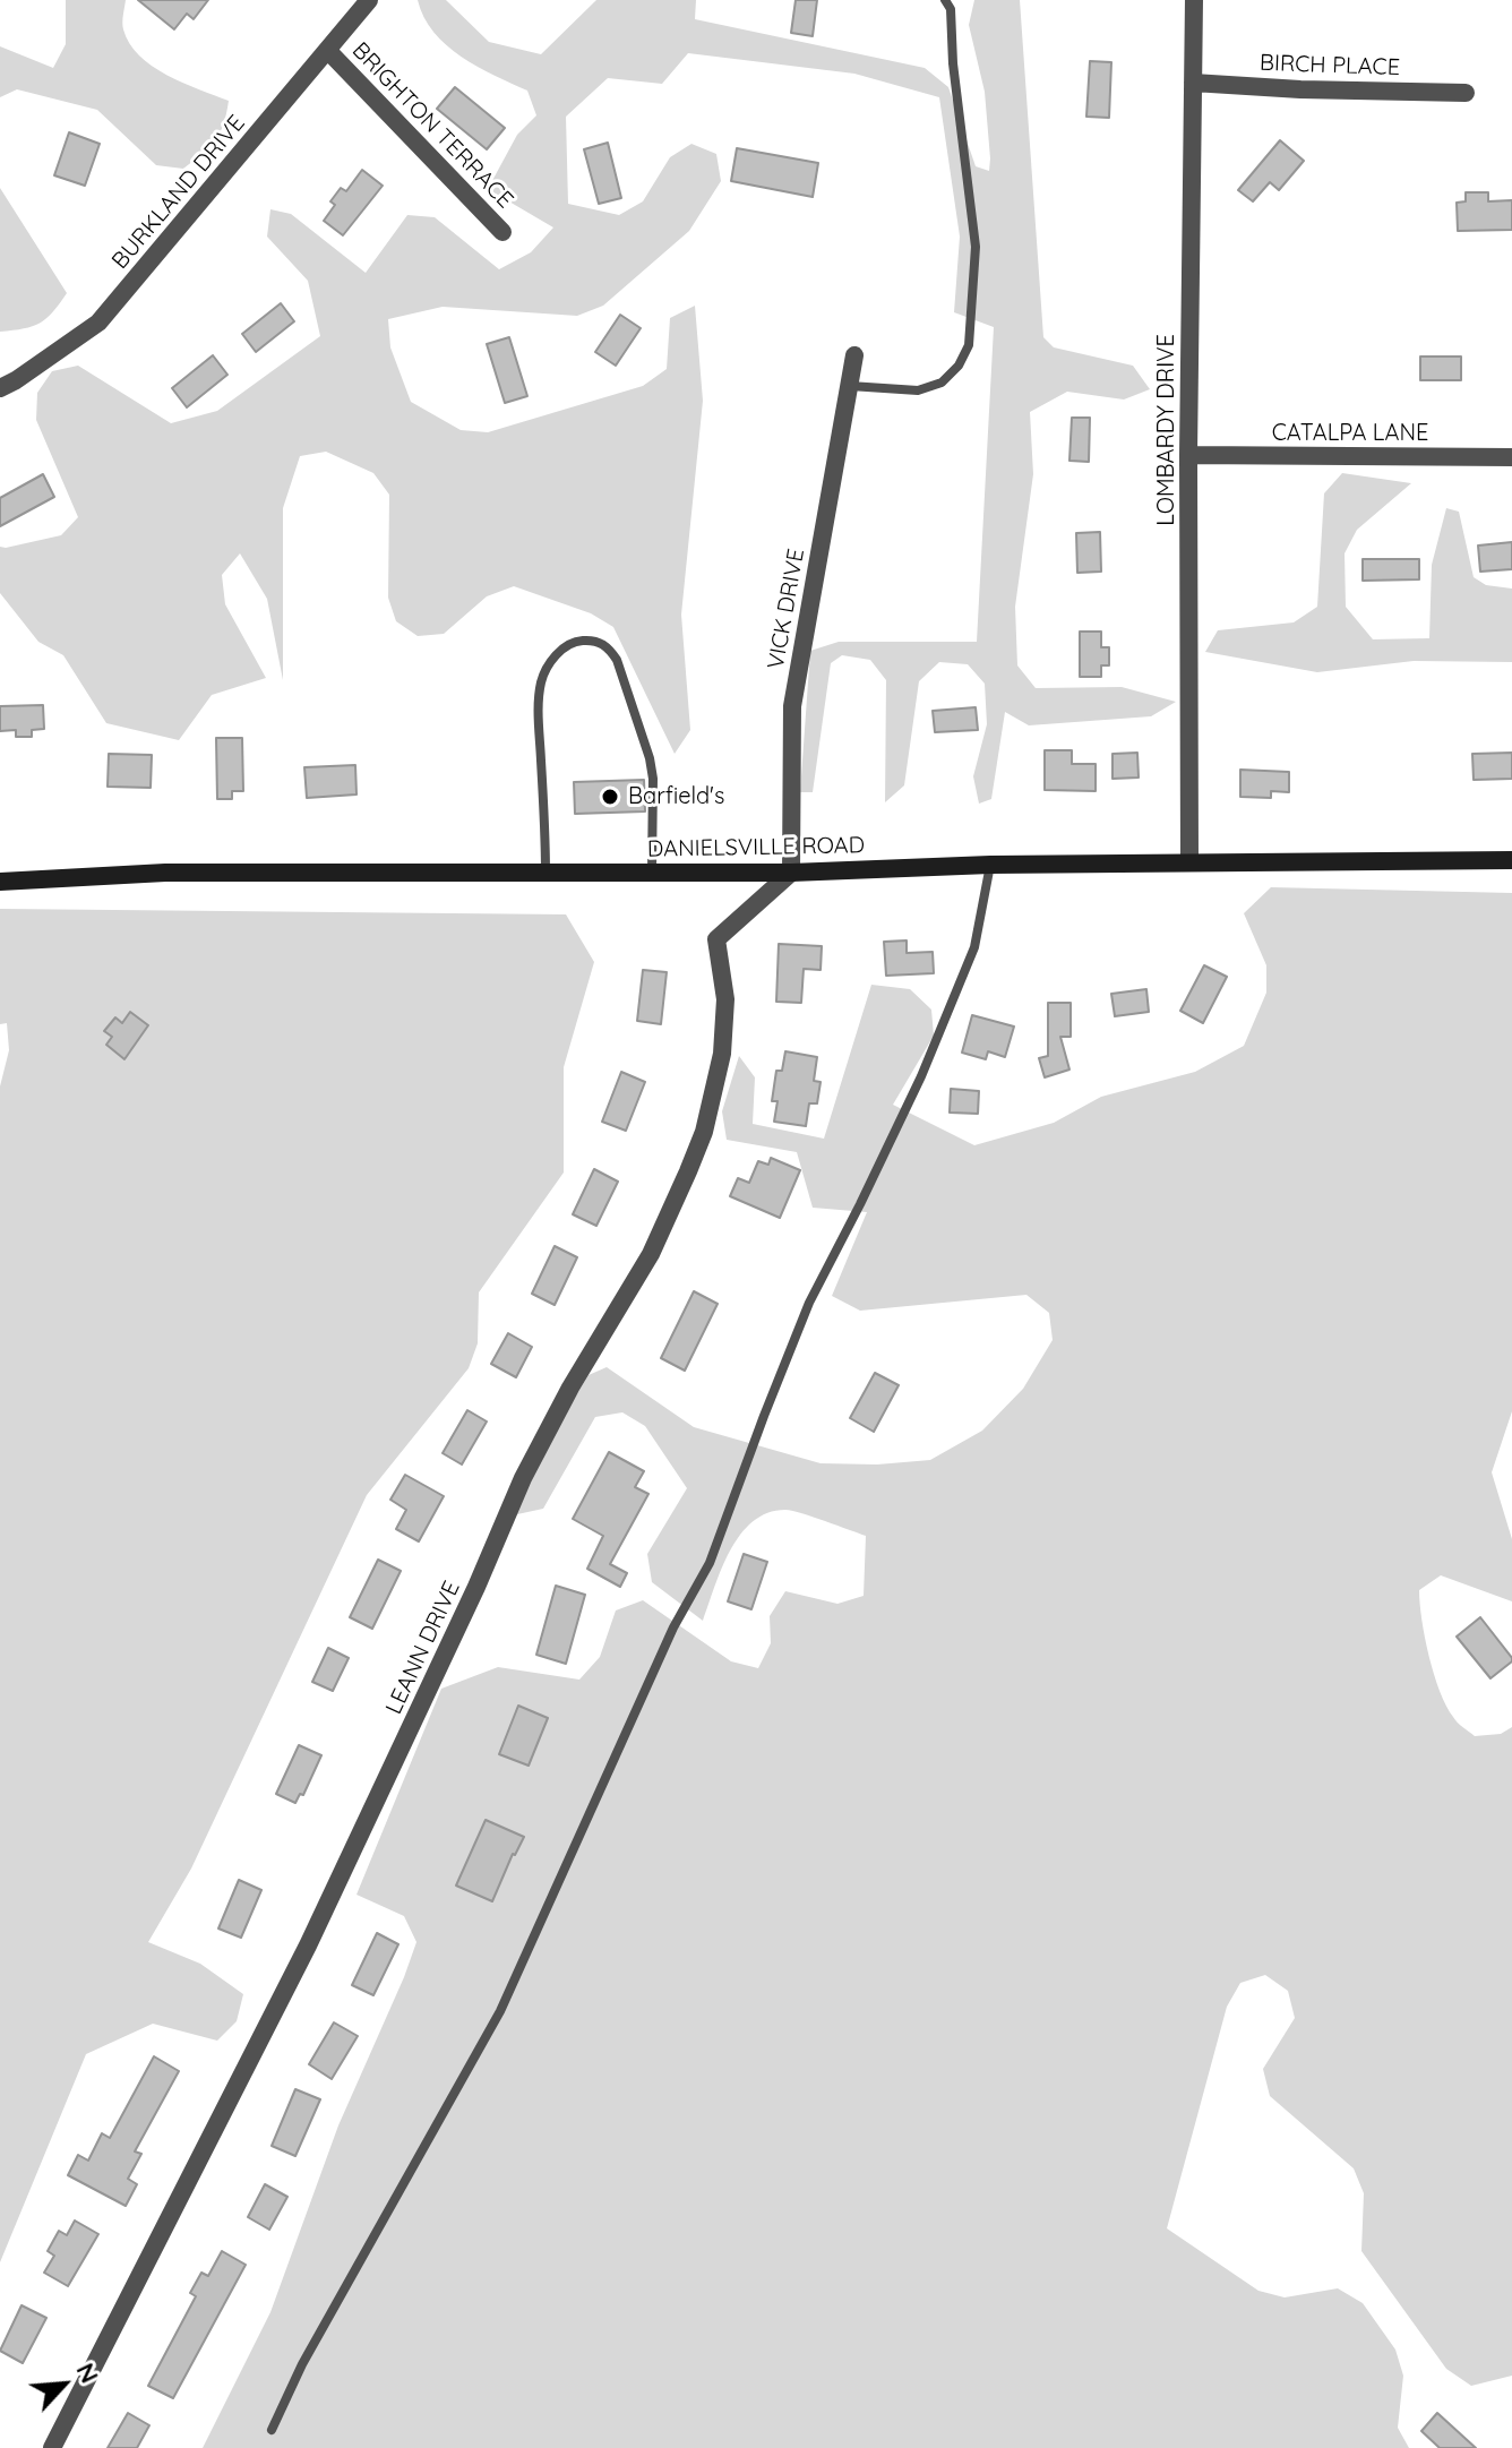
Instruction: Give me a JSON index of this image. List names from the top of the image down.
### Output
{
  "streets": {
    "main road": ["DANIELSVILLE ROAD"],
    "street": [
      "BIRCH PLACE",
      "BRIGHTON TERRACE",
      "BURKLAND DRIVE",
      "LOMBARDY DRIVE",
      "CATALPA LANE",
      "VICK DRIVE",
      "LEANN DRIVE"
    ]
  },
  "crossings": [
    ["BIRCH PLACE", "LOMBARDY DRIVE"],
    ["BRIGHTON TERRACE", "BURKLAND DRIVE"],
    ["LOMBARDY DRIVE", "CATALPA LANE"],
    ["LOMBARDY DRIVE", "DANIELSVILLE ROAD"],
    ["VICK DRIVE", "DANIELSVILLE ROAD"],
    ["VICK DRIVE", "LEANN DRIVE"],
    ["DANIELSVILLE ROAD", "LEANN DRIVE"]
  ],
  "places": ["Barfield's"],
  "north": "top right"
}
